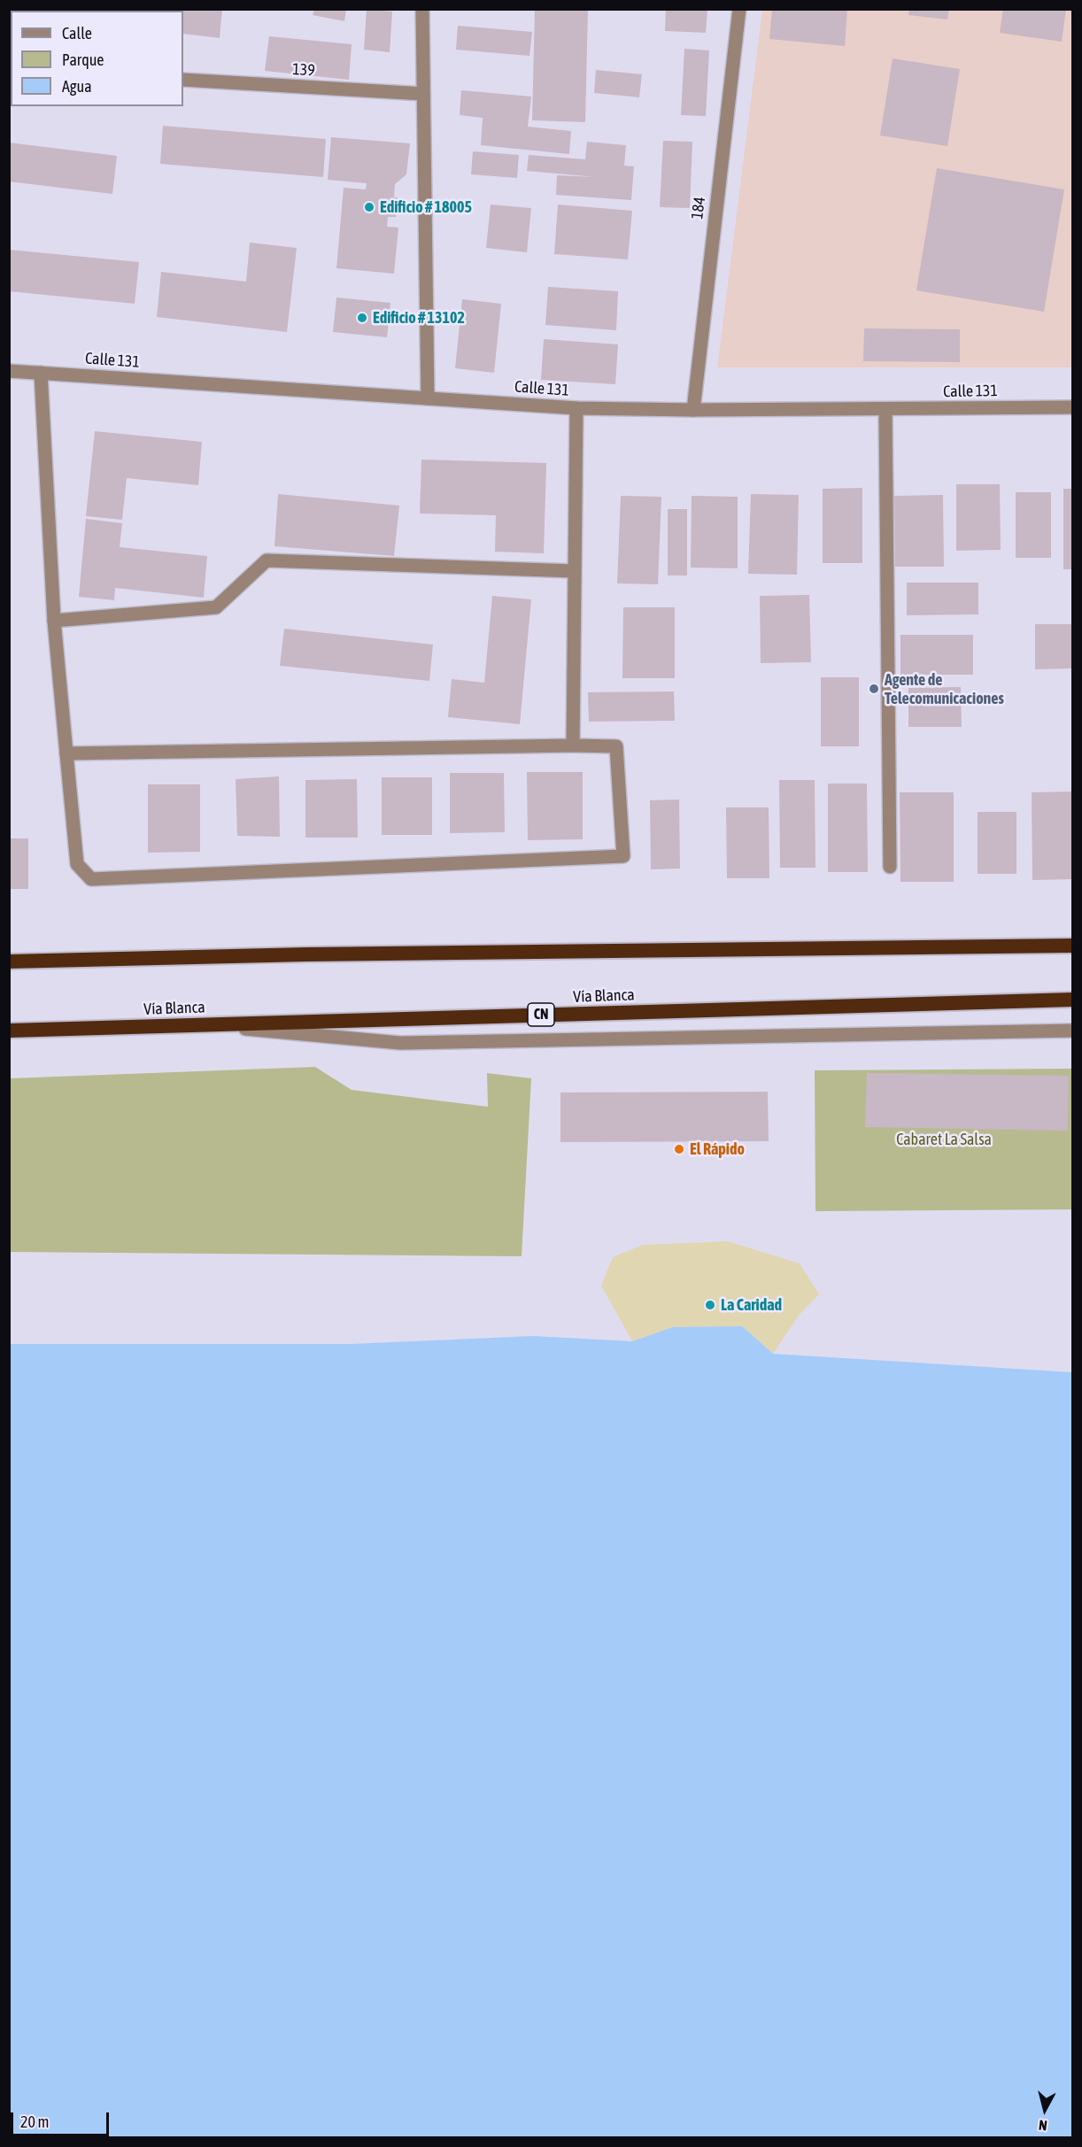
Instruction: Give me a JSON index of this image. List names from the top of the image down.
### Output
{
  "streets": {
    "highway": ["Vía Blanca", "CN"],
    "street": ["139", "184", "Calle 131"]
  },
  "crossings": [
    ["184", "Calle 131"]
  ],
  "parks": ["Cabaret La Salsa"],
  "places": [
    "Edificio # 18005",
    "Edificio # 13102",
    "Agente de Telecomunicaciones",
    "El Rápido",
    "La Caridad"
  ],
  "legend": ["Calle", "Parque", "Agua"],
  "scale_bar": "20 m",
  "north": "bottom"
}
